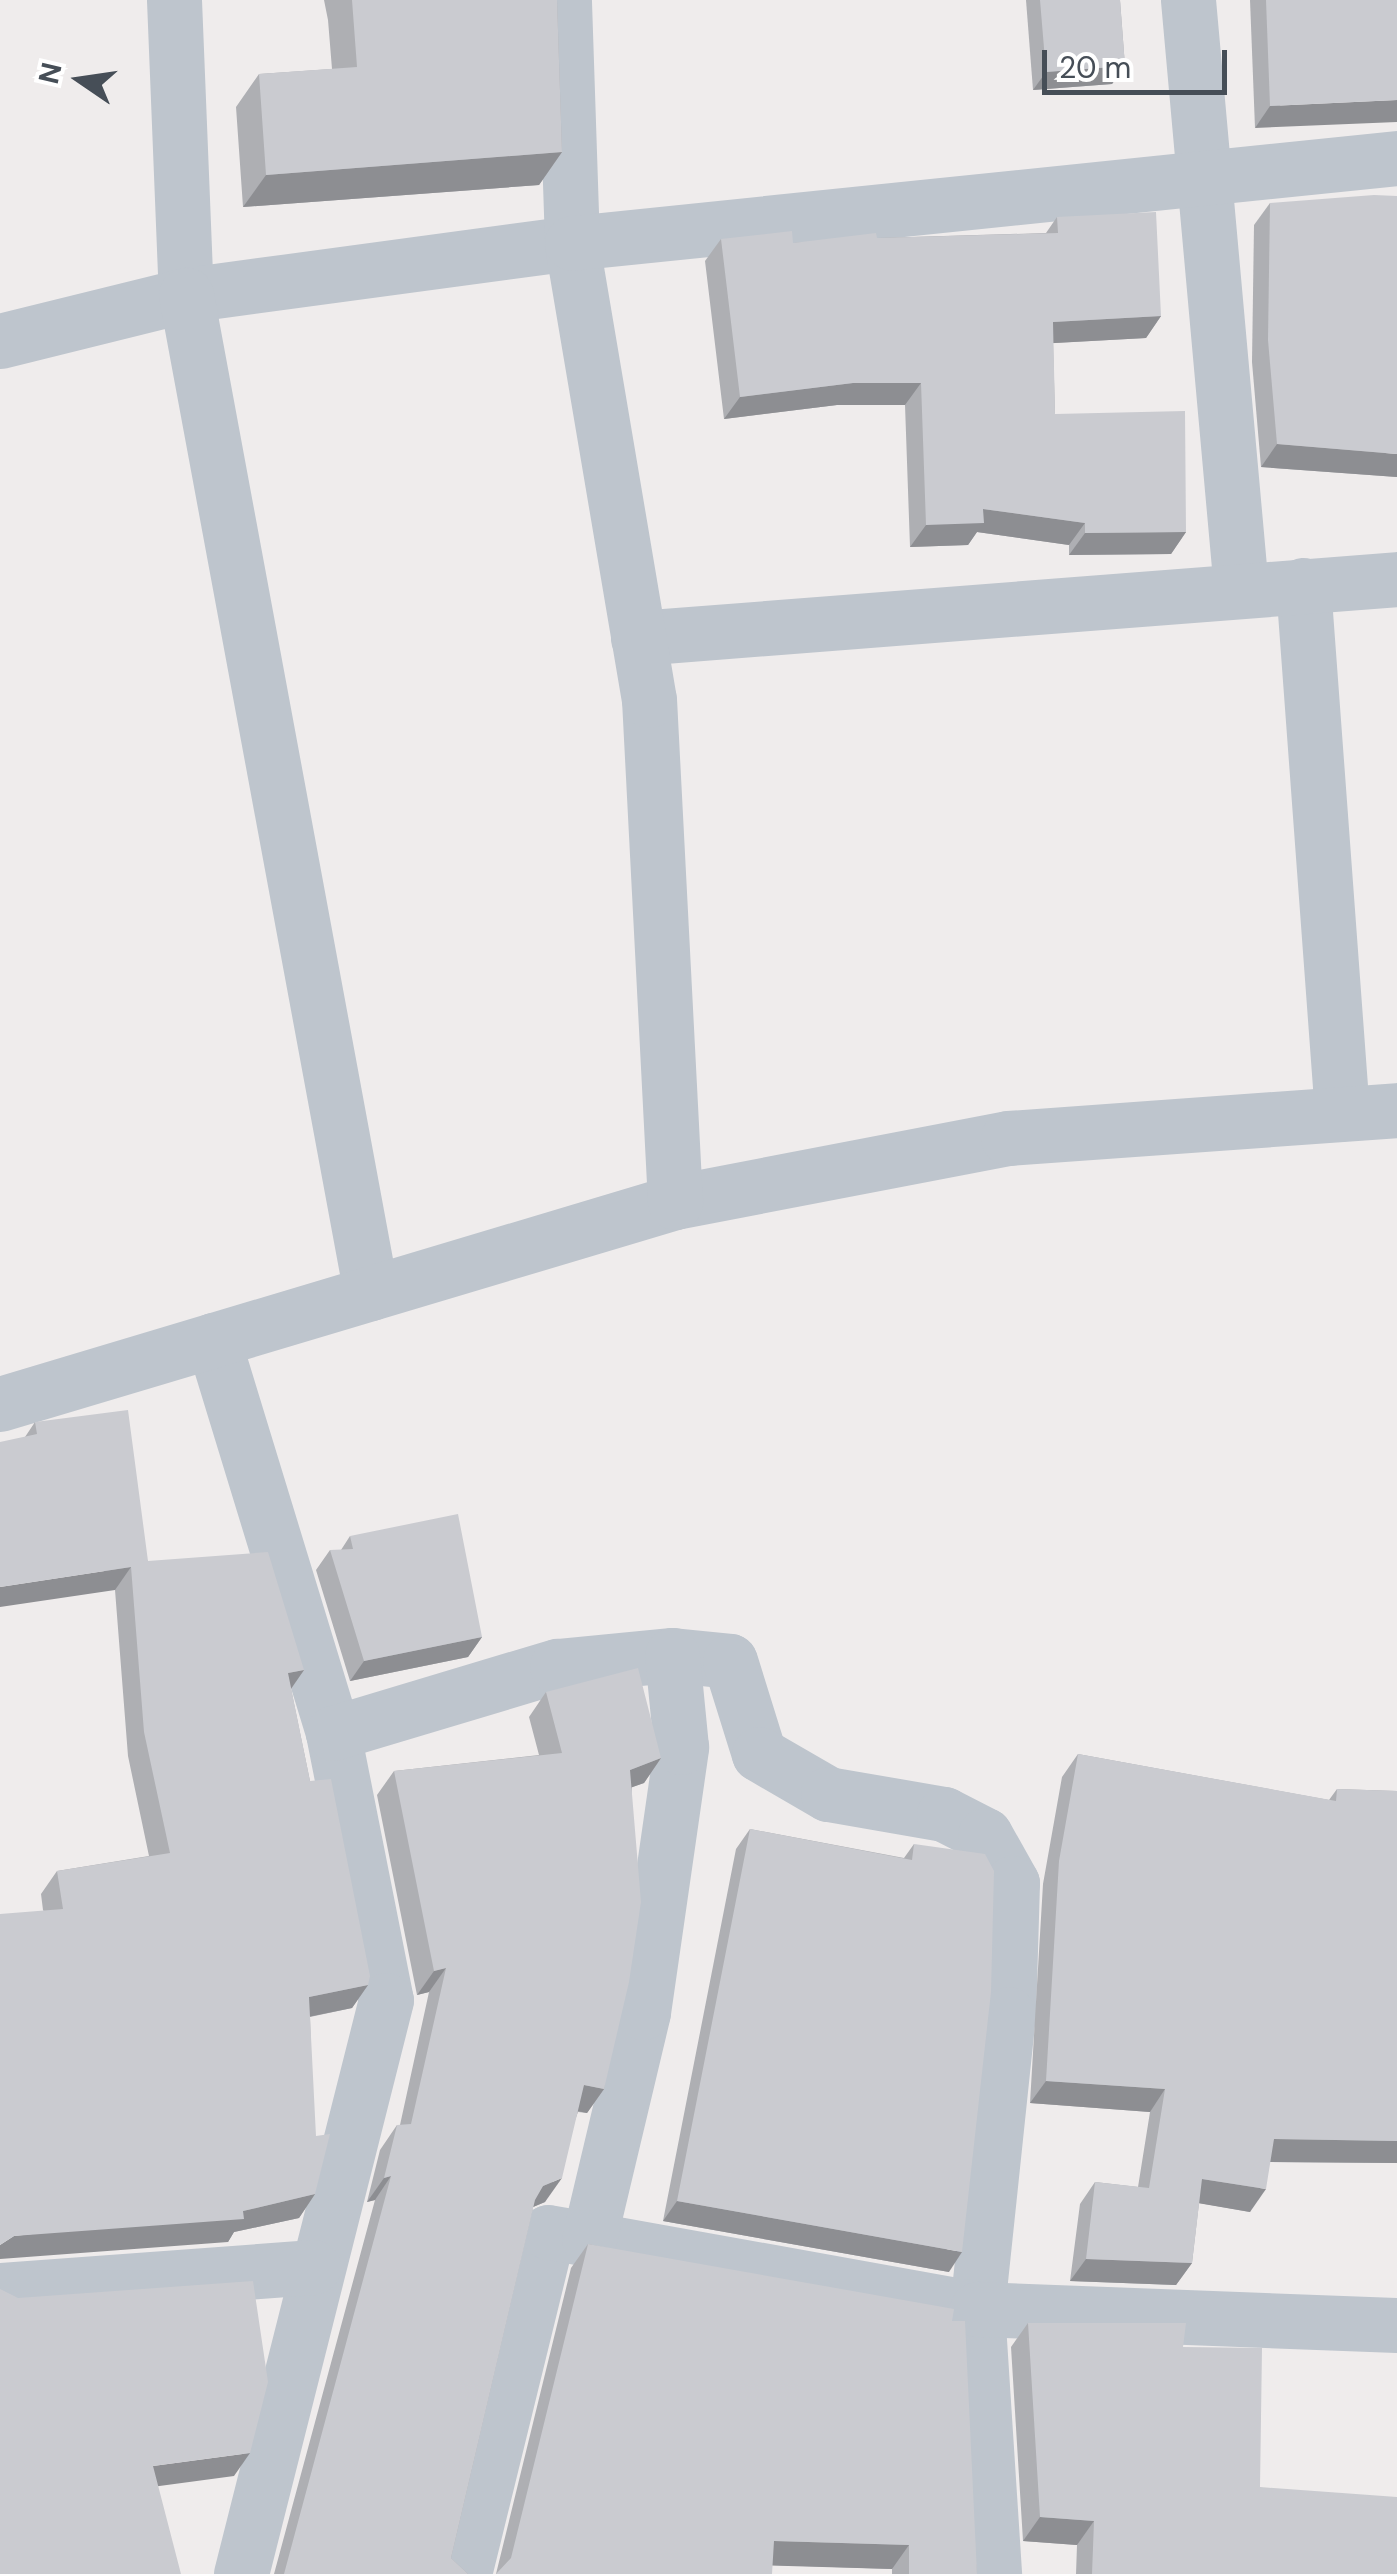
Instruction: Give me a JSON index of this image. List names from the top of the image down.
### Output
{
  "scale_bar": "20 m",
  "north": "left"
}
